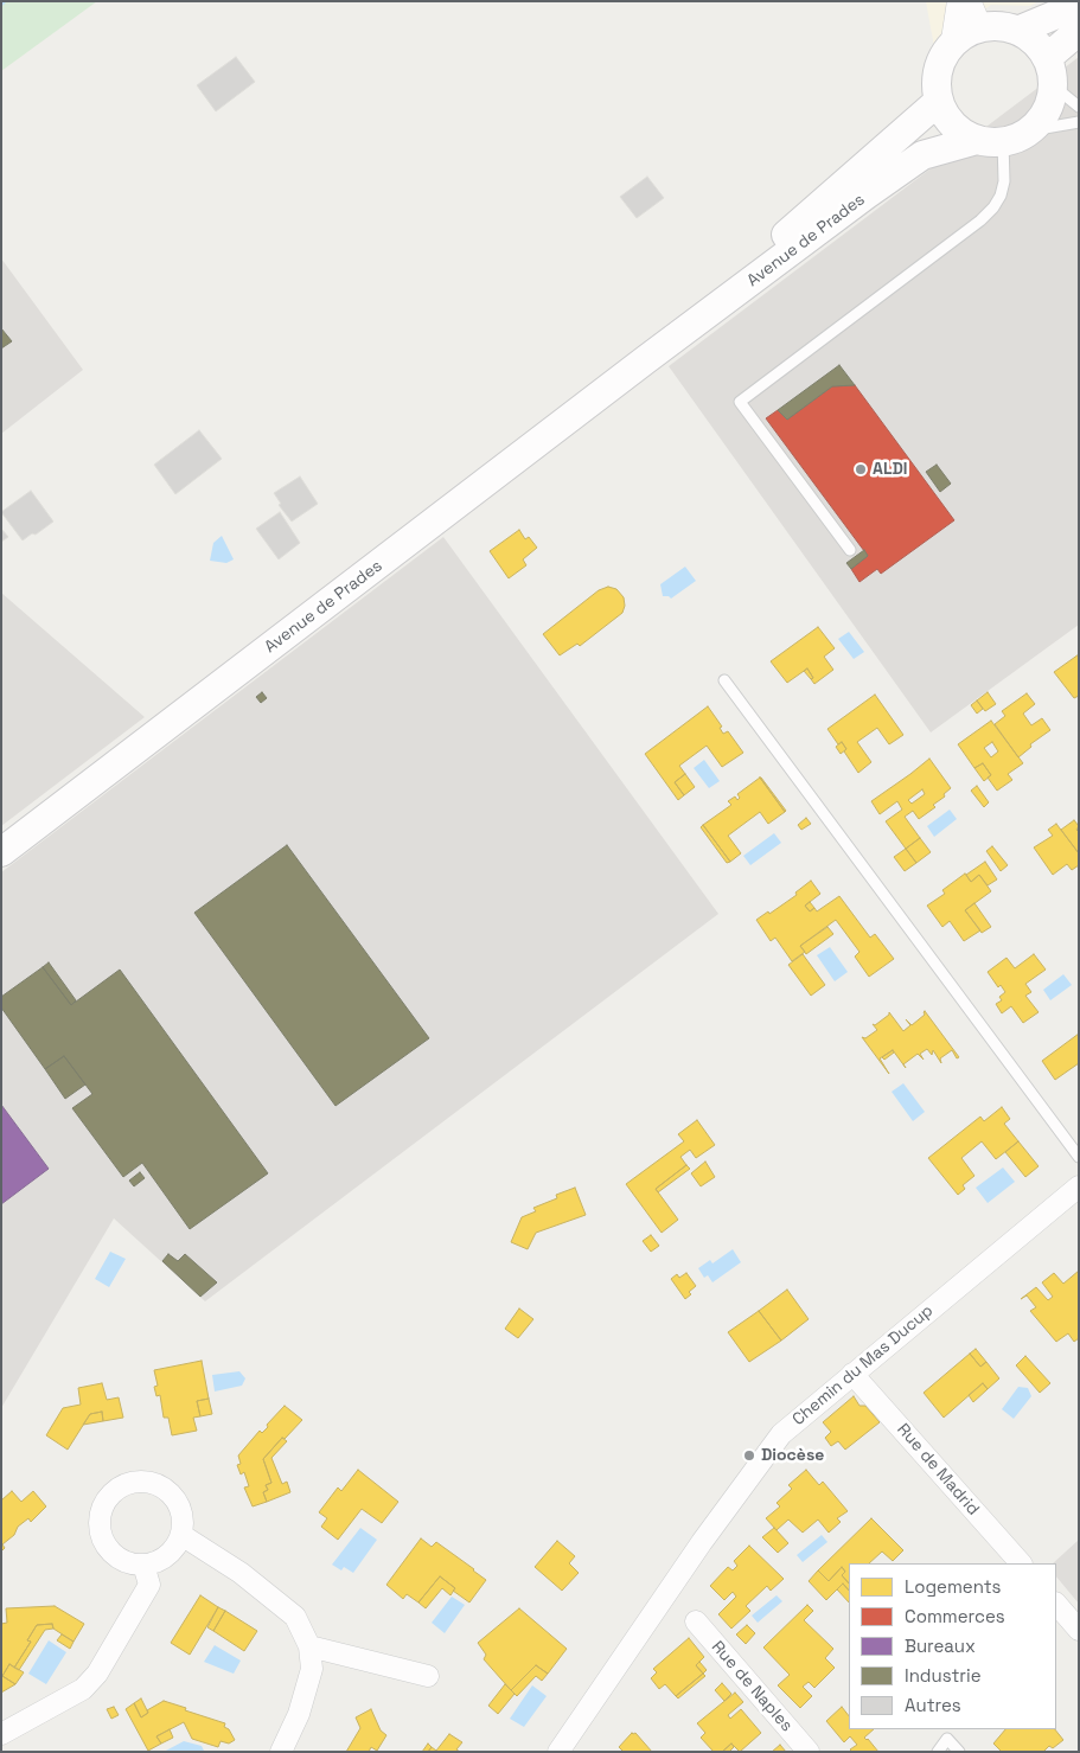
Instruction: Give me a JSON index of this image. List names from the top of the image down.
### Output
{
  "streets": {
    "main road": ["Avenue de Prades"],
    "street": ["Chemin du Mas Ducup", "Rue de Madrid", "Rue de Naples"]
  },
  "crossings": [
    ["Chemin du Mas Ducup", "Rue de Madrid"]
  ],
  "places": ["ALDI", "Diocèse"],
  "legend": [
    "Logements",
    "Commerces",
    "Bureaux",
    "Industrie",
    "Autres"
  ]
}
